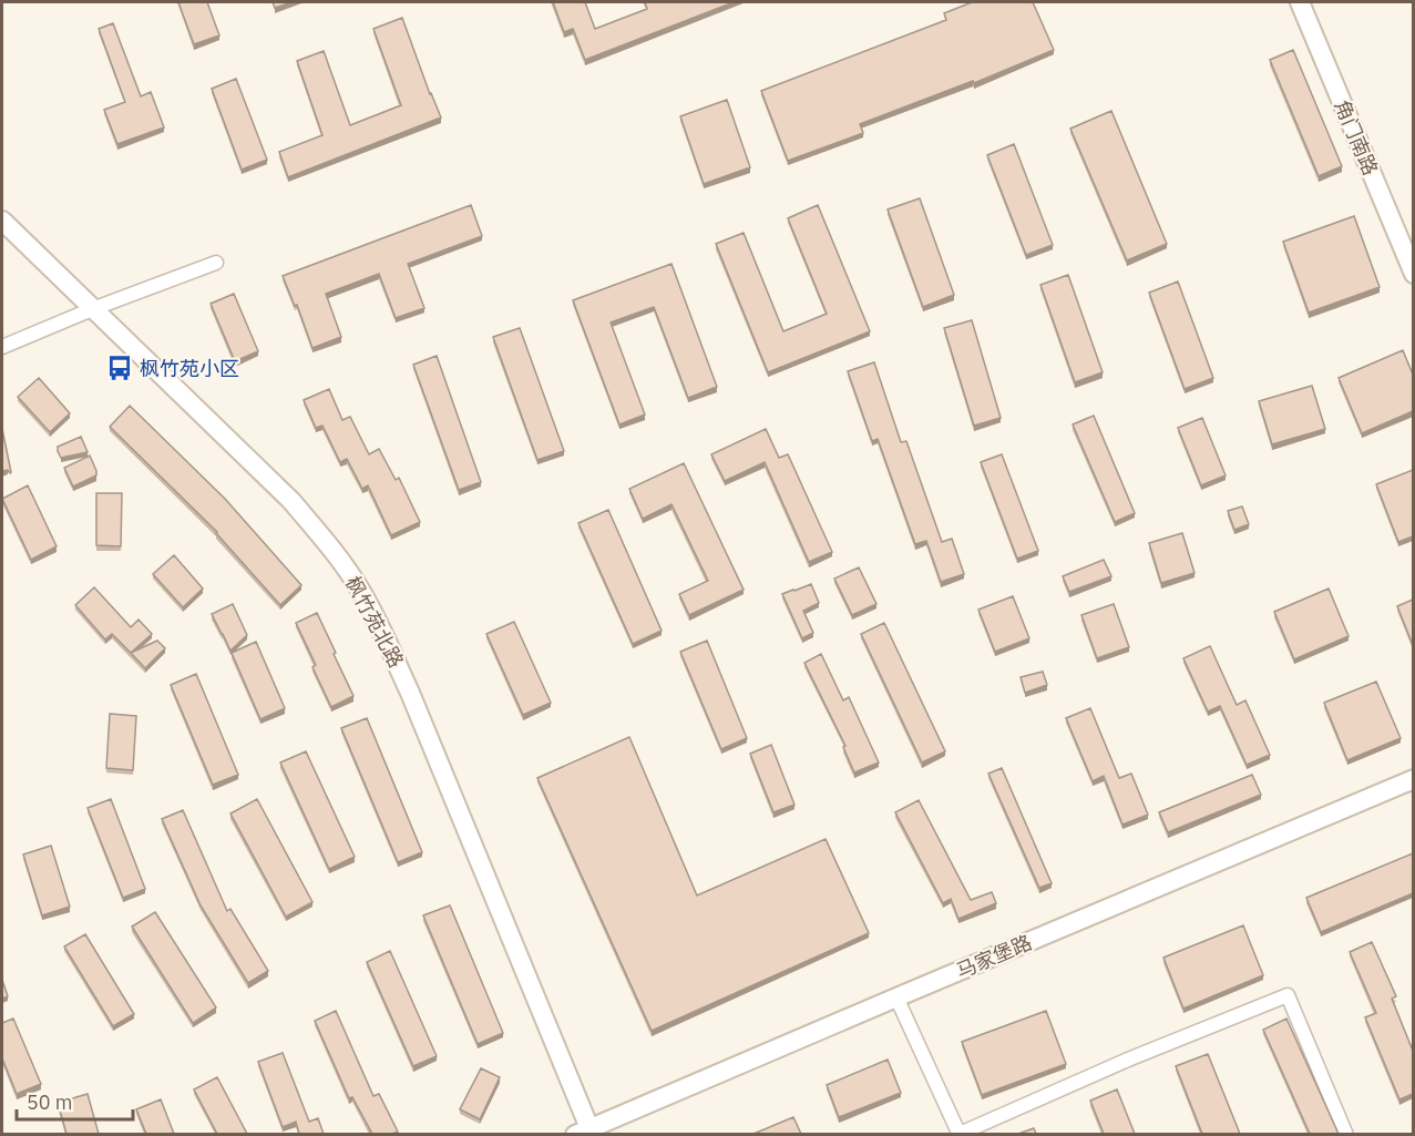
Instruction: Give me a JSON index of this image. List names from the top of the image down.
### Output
{
  "streets": {
    "street": ["角门南路", "枫竹苑北路", "马家堡路"]
  },
  "crossings": [
    ["枫竹苑北路", "马家堡路"]
  ],
  "places": {
    "bus stop": ["枫竹苑小区"]
  },
  "scale_bar": "50 m"
}
